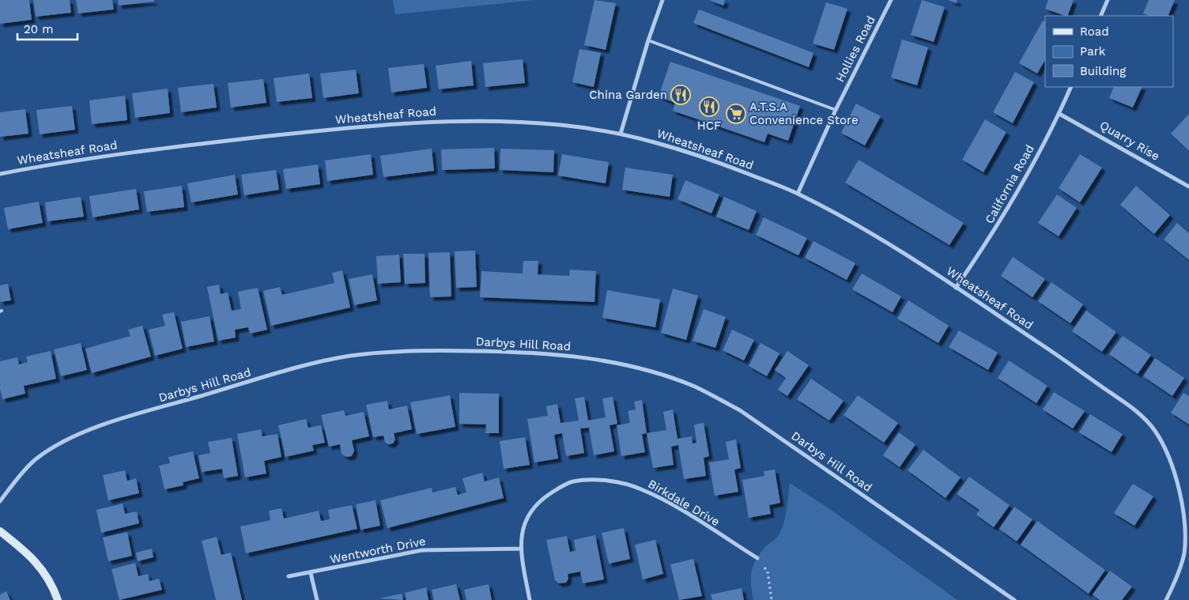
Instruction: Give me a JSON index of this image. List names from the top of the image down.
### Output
{
  "streets": {
    "street": [
      "Hollies Road",
      "Wheatsheaf Road",
      "Quarry Rise",
      "California Road",
      "Darbys Hill Road",
      "Birkdale Drive",
      "Wentworth Drive"
    ]
  },
  "crossings": [
    ["Hollies Road", "Wheatsheaf Road"],
    ["Wheatsheaf Road", "California Road"],
    ["Quarry Rise", "California Road"],
    ["Birkdale Drive", "Wentworth Drive"]
  ],
  "places": {
    "restaurant": ["China Garden", "HCF"],
    "supermarket": ["A.T.S.A Convenience Store"]
  },
  "legend": ["Road", "Park", "Building"],
  "scale_bar": "20 m"
}
